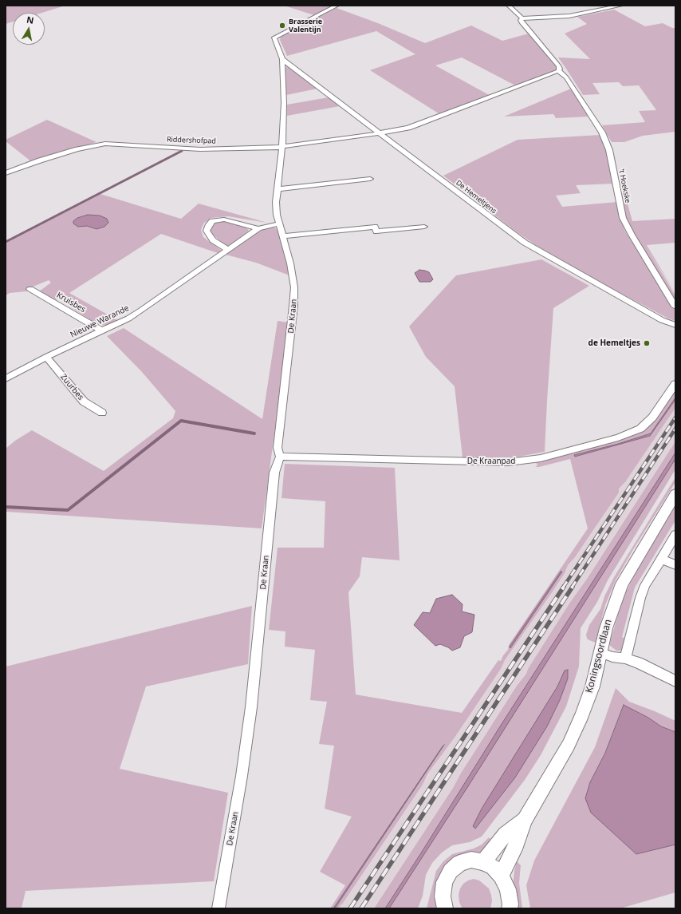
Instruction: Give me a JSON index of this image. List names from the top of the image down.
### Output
{
  "streets": {
    "street": [
      "Riddershofpad",
      "'t Hoekske",
      "De Hemeltjens",
      "Kruisbes",
      "De Kraan",
      "Nieuwe Warande",
      "Zuurbes",
      "De Kraanpad",
      "Koningsoordlaan"
    ]
  },
  "crossings": [
    ["Riddershofpad", "De Hemeltjens"],
    ["Riddershofpad", "De Kraan"],
    ["De Hemeltjens", "De Kraan"],
    ["Kruisbes", "Nieuwe Warande"],
    ["De Kraan", "Nieuwe Warande"],
    ["De Kraan", "De Kraanpad"],
    ["Nieuwe Warande", "Zuurbes"]
  ],
  "places": ["Brasserie Valentijn", "de Hemeltjes"],
  "north": "top"
}
